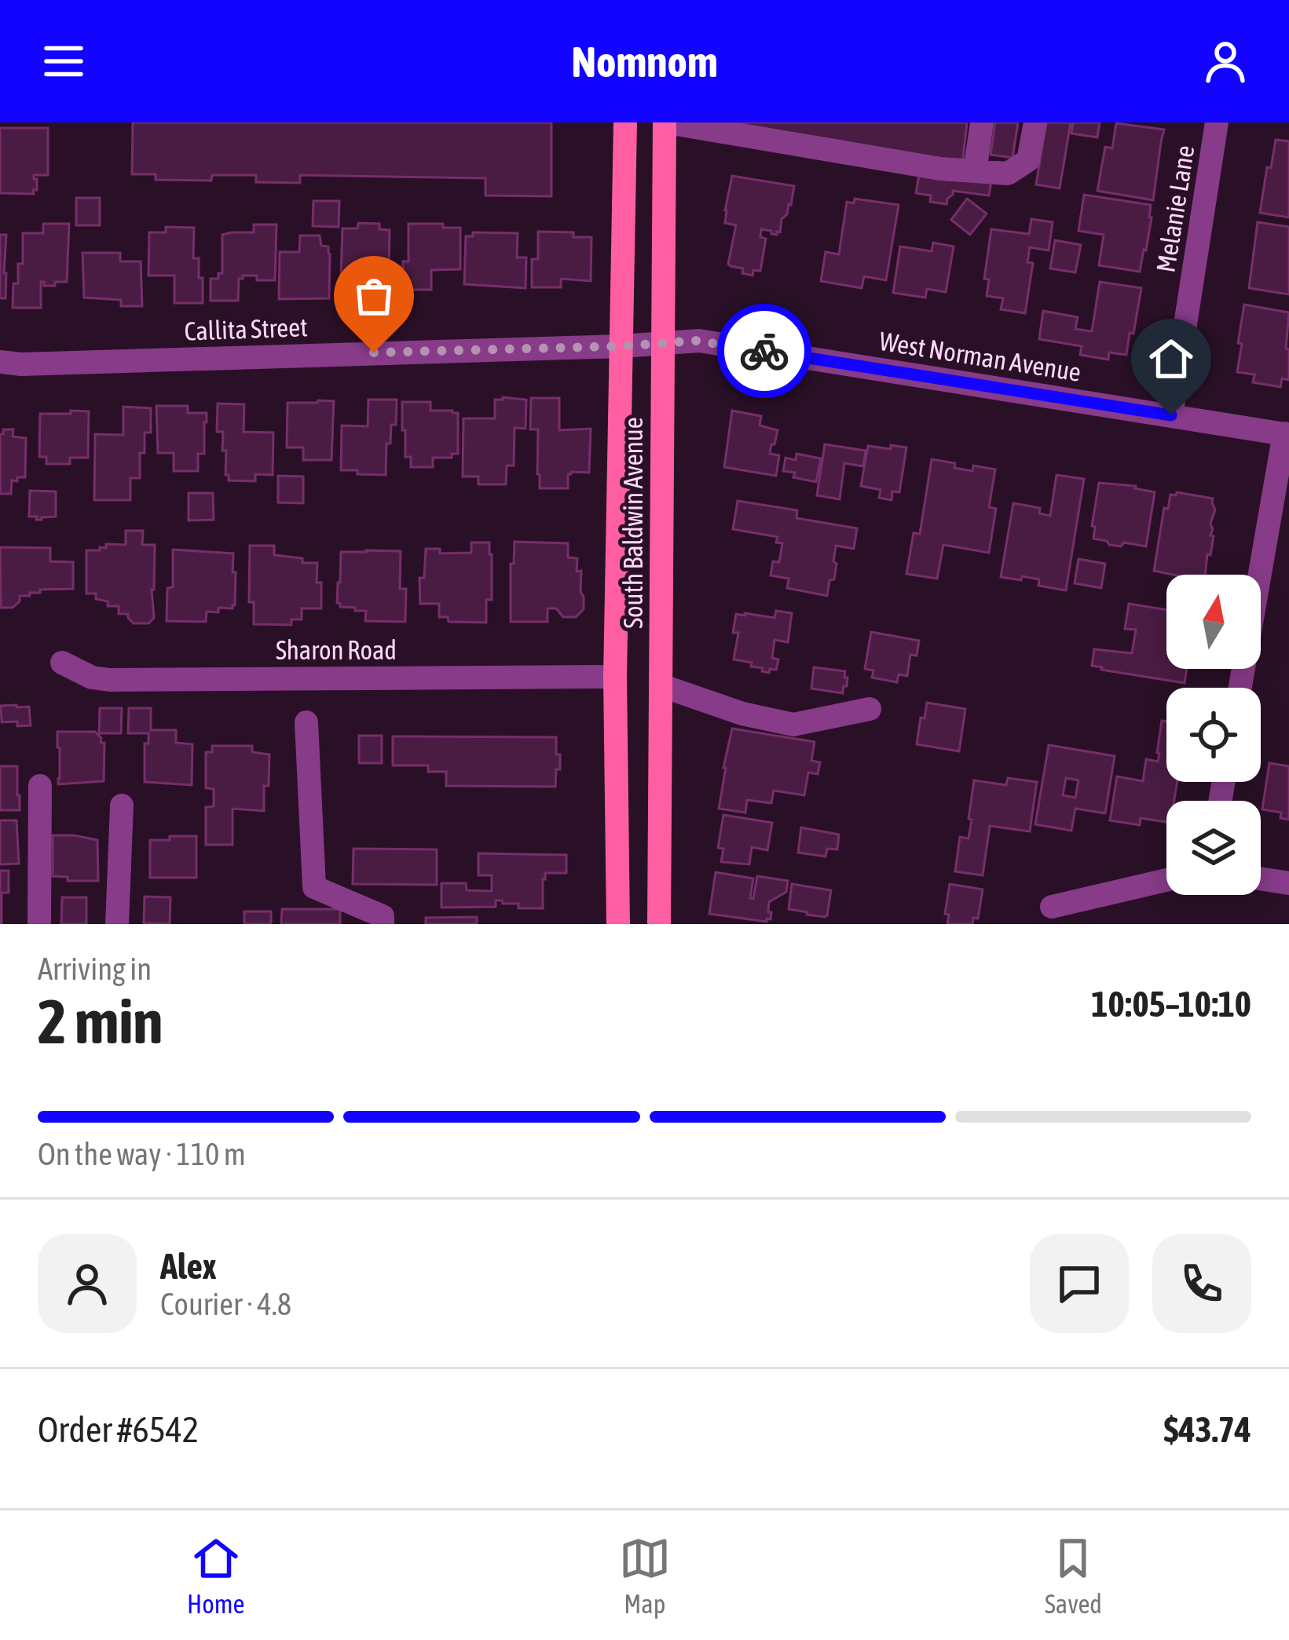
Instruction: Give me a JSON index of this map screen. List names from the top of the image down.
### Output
{
  "streets": {
    "main road": ["South Baldwin Avenue"],
    "street": [
      "Melanie Lane",
      "Callita Street",
      "West Norman Avenue",
      "Sharon Road"
    ]
  },
  "crossings": [
    ["Melanie Lane", "West Norman Avenue"],
    ["Callita Street", "West Norman Avenue"],
    ["Callita Street", "South Baldwin Avenue"],
    ["West Norman Avenue", "South Baldwin Avenue"],
    ["South Baldwin Avenue", "Sharon Road"]
  ],
  "north": "top",
  "page": {
    "header": "Nomnom",
    "heading": ["2 min", "Arriving in", "10:05–10:10"],
    "panel": [
      "Alex",
      "Courier · 4.8",
      "Order #6542",
      "$43.74"
    ],
    "bar": "On the way · 110 m",
    "tabs": ["Home", "Map", "Saved"]
  }
}
